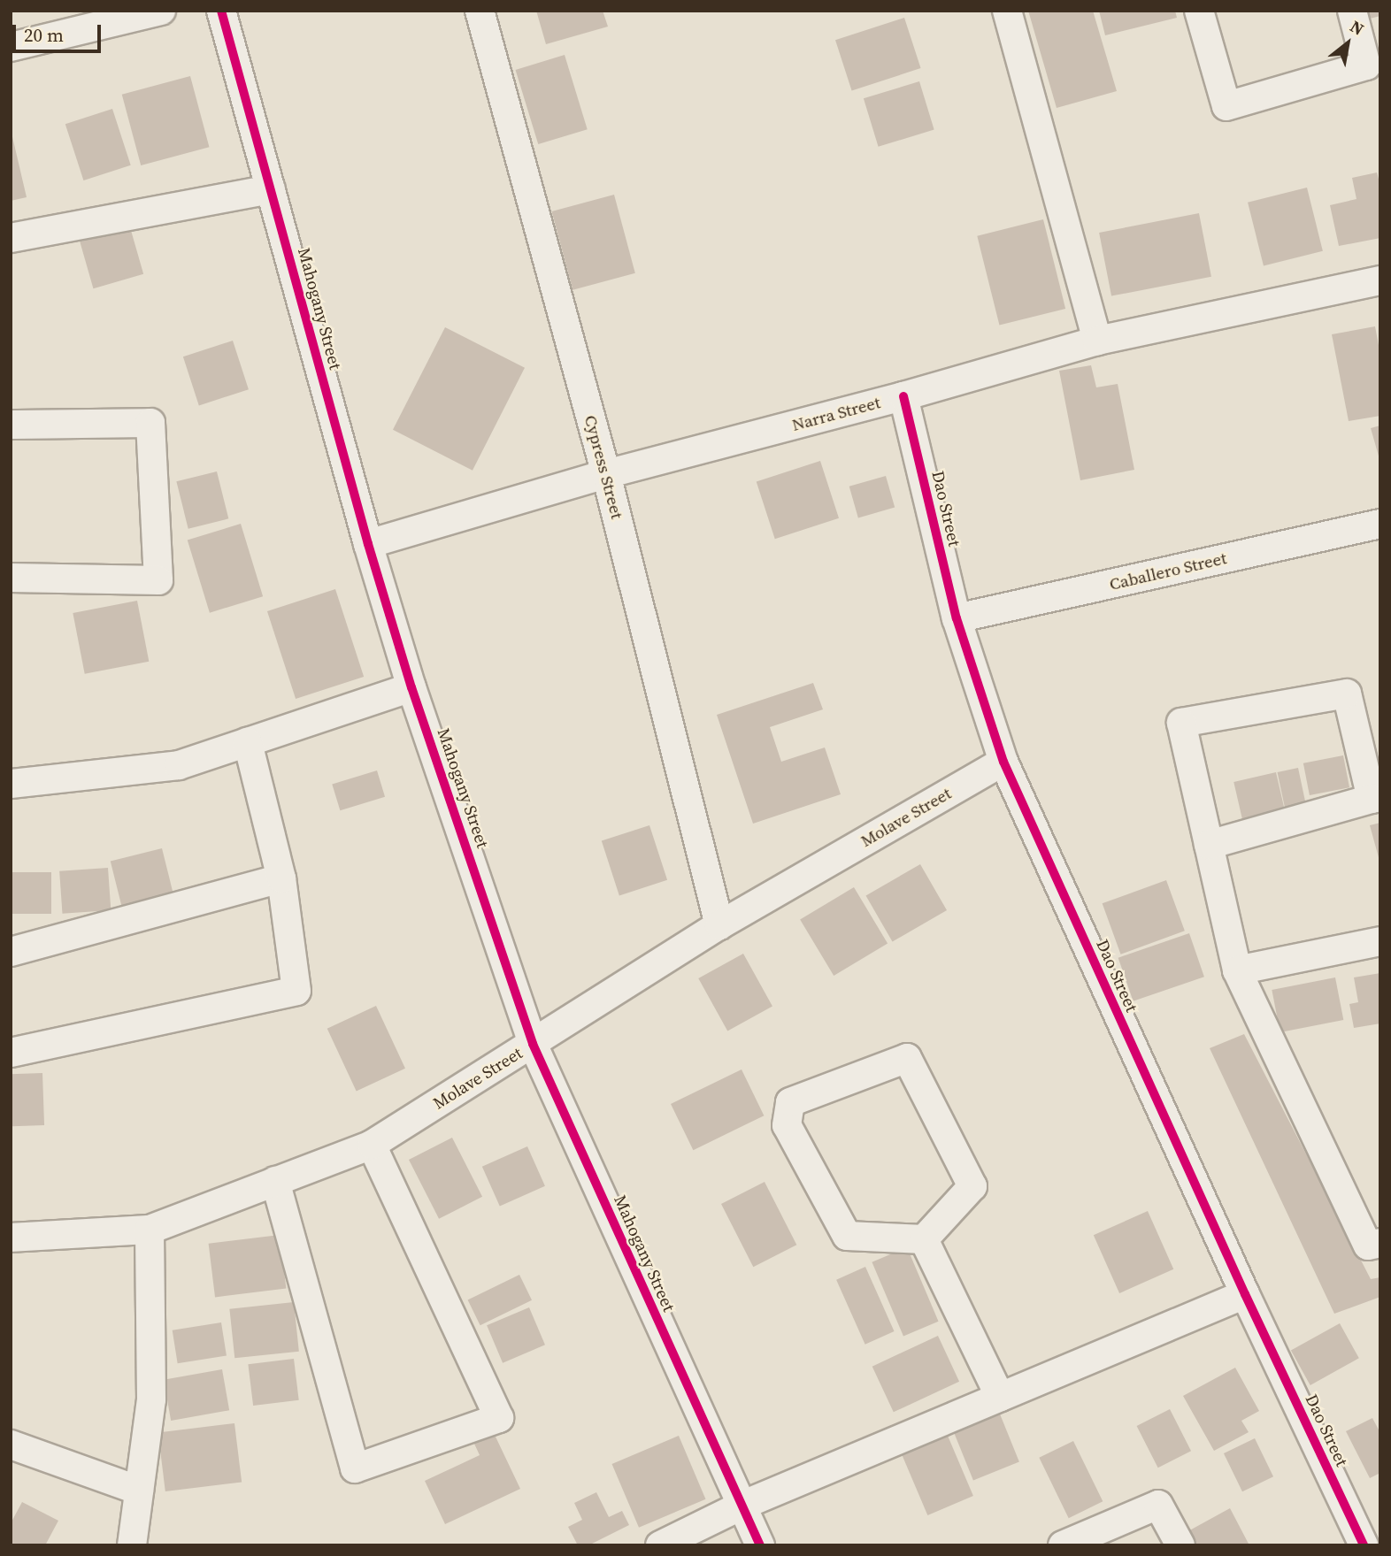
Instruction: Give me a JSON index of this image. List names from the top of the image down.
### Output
{
  "streets": {
    "street": [
      "Mahogany Street",
      "Narra Street",
      "Cypress Street",
      "Dao Street",
      "Caballero Street",
      "Molave Street"
    ]
  },
  "crossings": [
    ["Mahogany Street", "Narra Street"],
    ["Mahogany Street", "Molave Street"],
    ["Narra Street", "Cypress Street"],
    ["Narra Street", "Dao Street"],
    ["Cypress Street", "Molave Street"],
    ["Dao Street", "Caballero Street"],
    ["Dao Street", "Molave Street"]
  ],
  "scale_bar": "20 m",
  "north": "top right"
}
